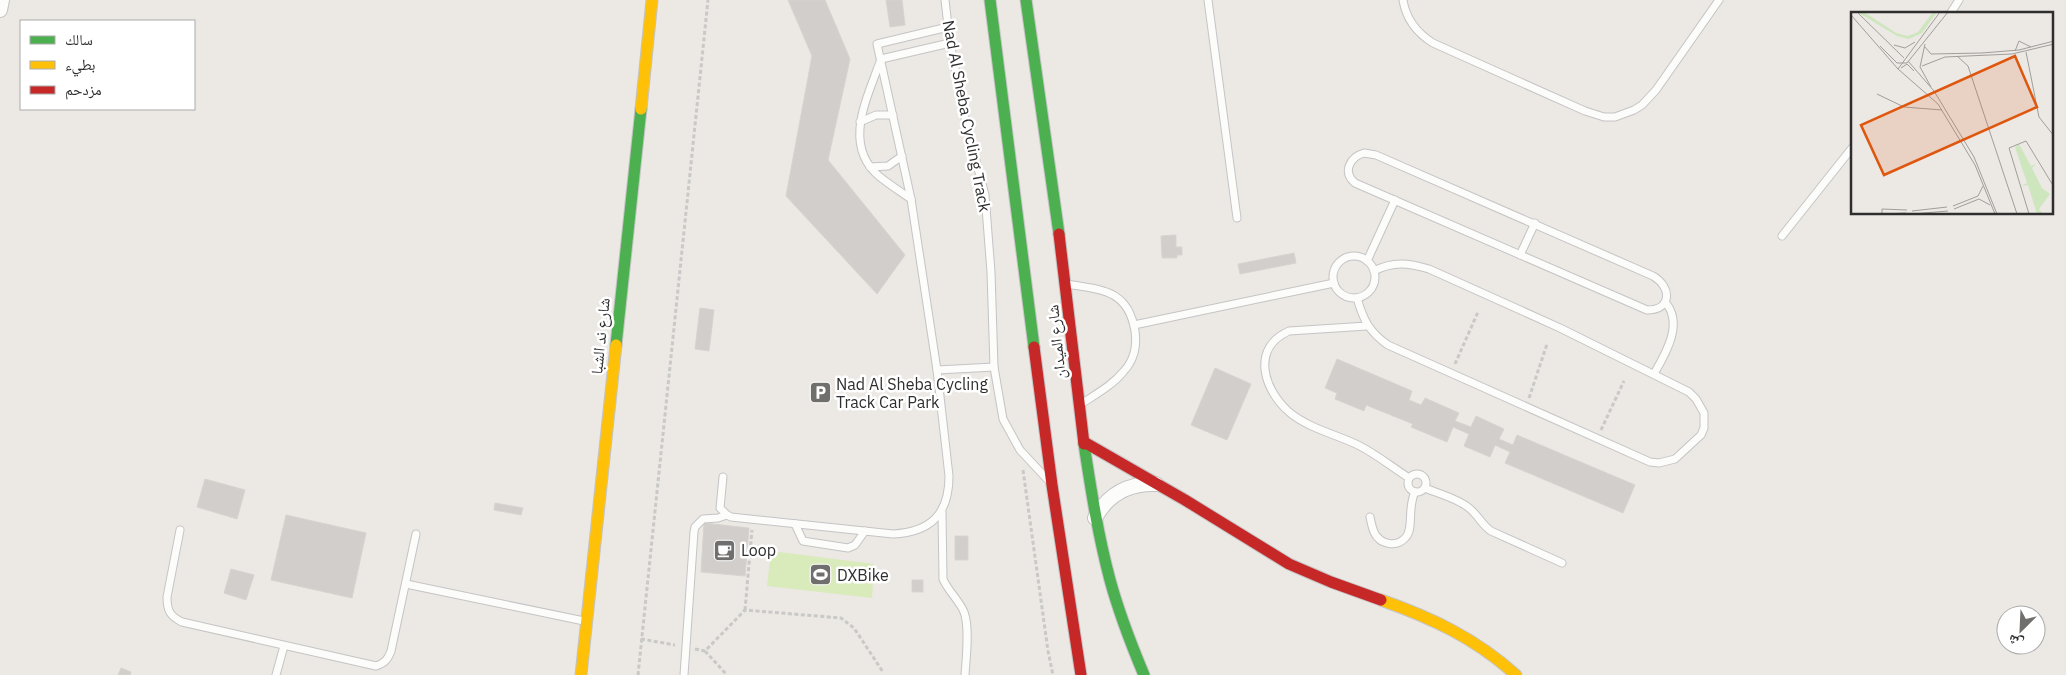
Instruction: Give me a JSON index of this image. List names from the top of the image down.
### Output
{
  "streets": {
    "street": ["شارع ند الشبا", "شارع الميدان"],
    "lane": ["Nad Al Sheba Cycling Track"]
  },
  "crossings": [
    ["Nad Al Sheba Cycling Track", "شارع الميدان"]
  ],
  "places": {
    "parking": ["Nad Al Sheba Cycling Track Car Park"],
    "cafe": ["Loop"],
    "sports": ["DXBike"]
  },
  "legend": ["سالك", "بطيء", "مزدحم"],
  "north": "bottom left"
}
